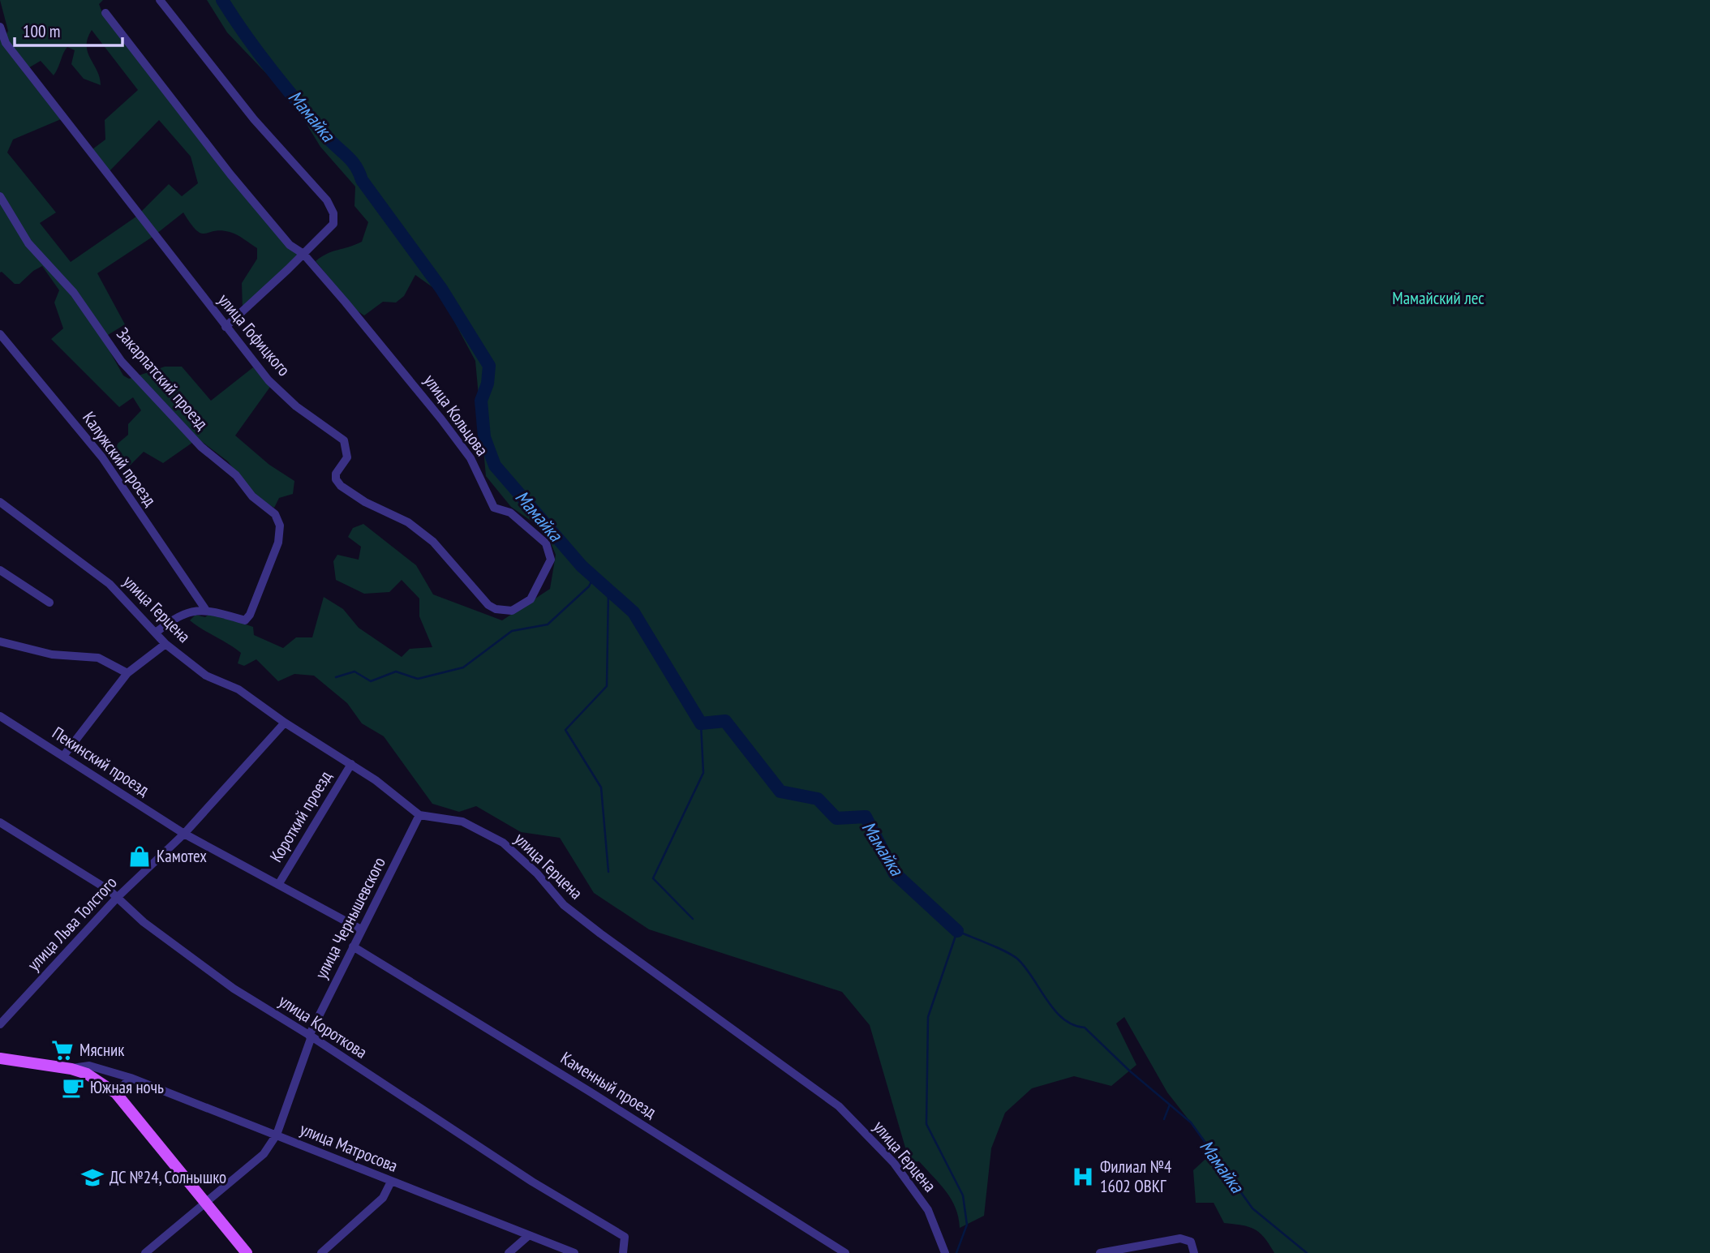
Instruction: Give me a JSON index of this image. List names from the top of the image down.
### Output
{
  "streets": {
    "street": [
      "улица Гофицкого",
      "Закарпатский проезд",
      "улица Кольцова",
      "Калужский проезд",
      "улица Герцена",
      "Пекинский проезд",
      "Короткий проезд",
      "улица Чернышевского",
      "улица Льва Толстого",
      "улица Короткова",
      "Каменный проезд",
      "улица Матросова"
    ]
  },
  "crossings": [
    ["улица Гофицкого", "улица Кольцова"],
    ["Закарпатский проезд", "Калужский проезд"],
    ["улица Герцена", "Короткий проезд"],
    ["улица Герцена", "улица Чернышевского"],
    ["улица Герцена", "улица Льва Толстого"],
    ["Пекинский проезд", "улица Льва Толстого"],
    ["улица Чернышевского", "улица Короткова"],
    ["улица Чернышевского", "Каменный проезд"],
    ["улица Чернышевского", "улица Матросова"],
    ["улица Льва Толстого", "улица Короткова"]
  ],
  "water": ["Мамайка"],
  "parks": ["Мамайский лес"],
  "places": {
    "shop": ["Камотех"],
    "supermarket": ["Мясник"],
    "cafe": ["Южная ночь"],
    "hospital": ["Филиал №4 1602 ОВКГ"],
    "school or university": ["ДС №24, Солнышко"]
  },
  "scale_bar": "100 m"
}
